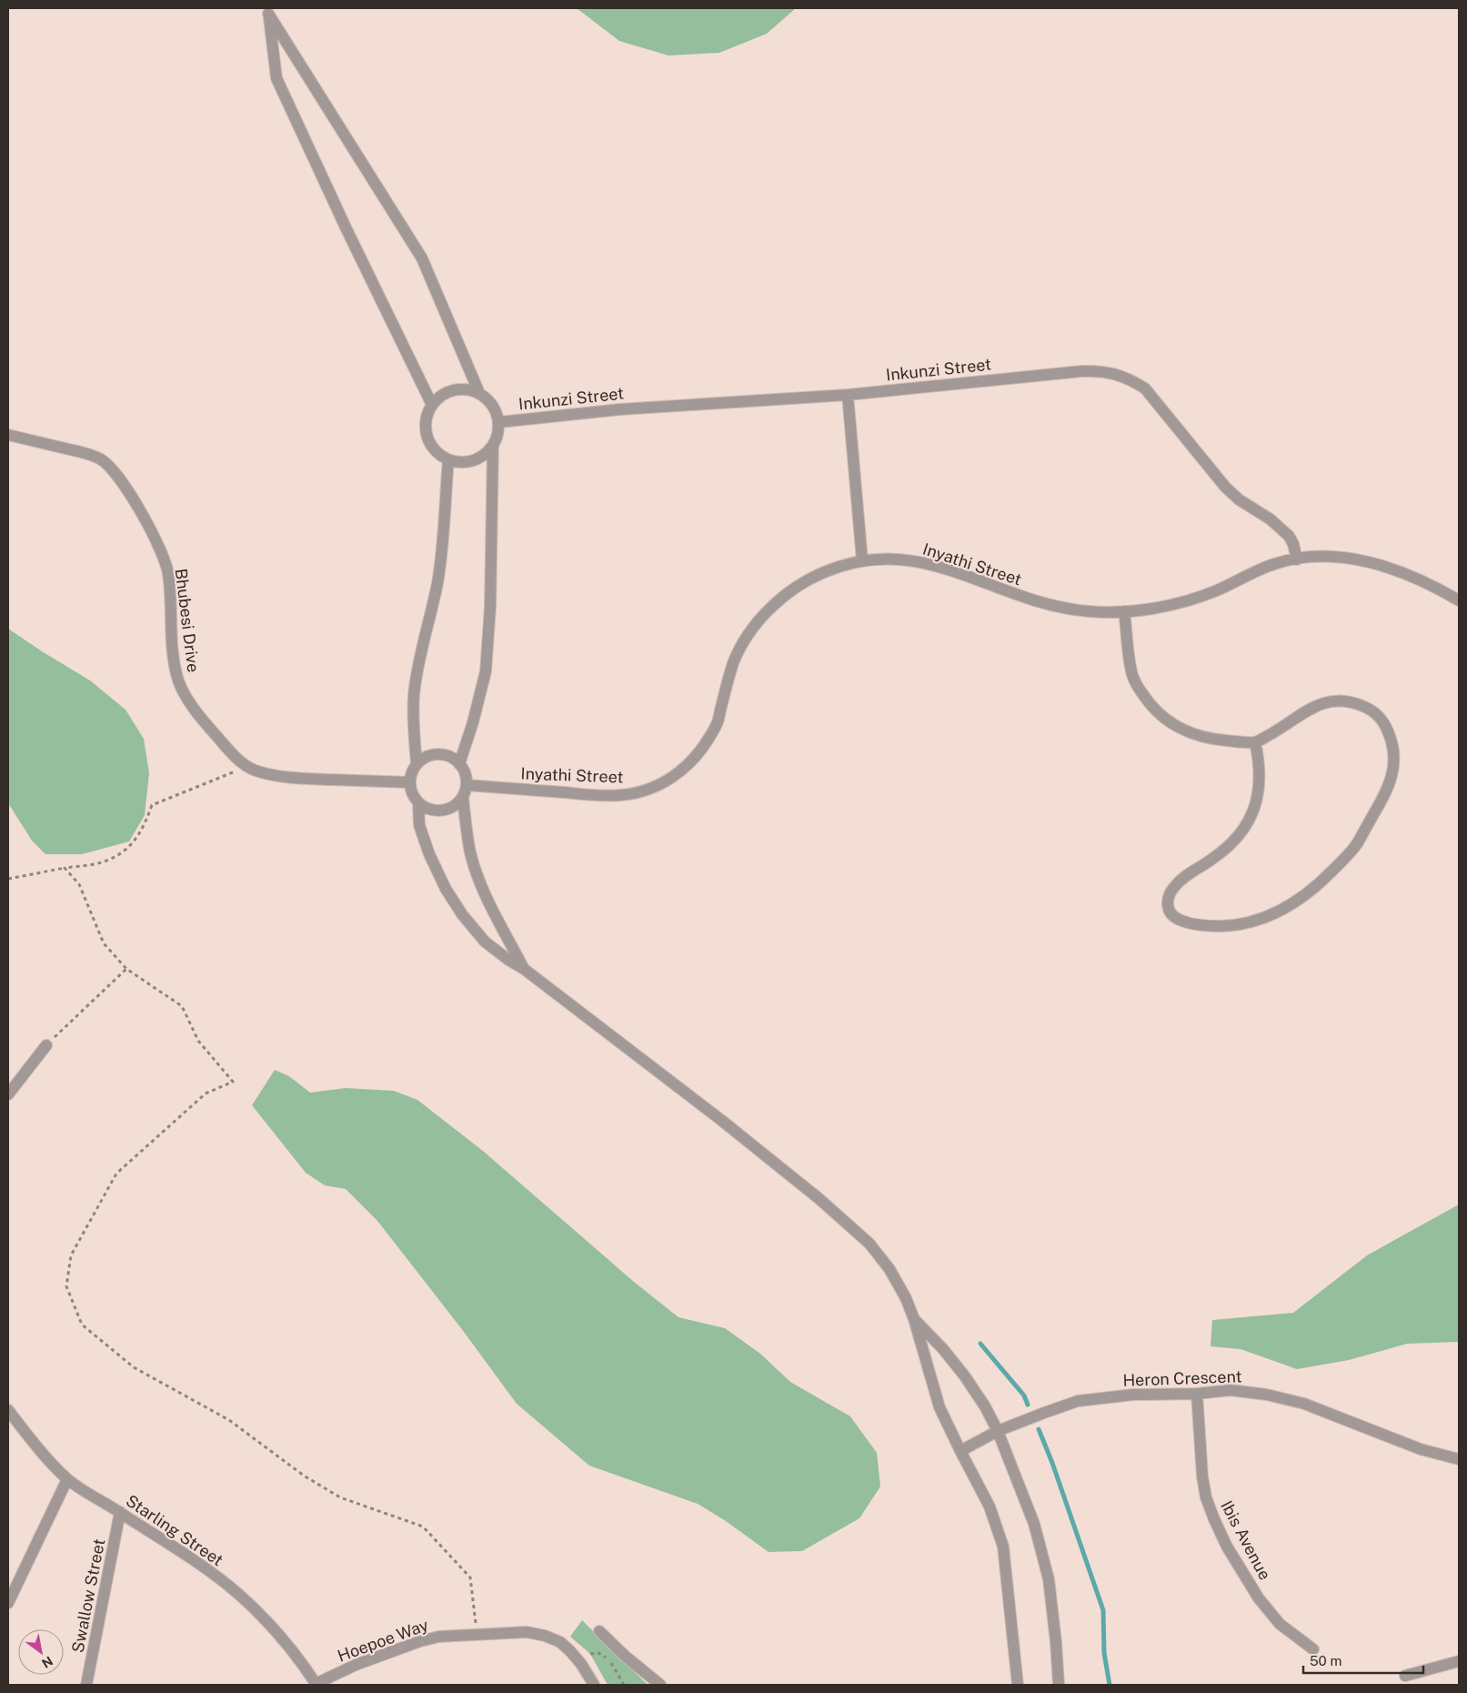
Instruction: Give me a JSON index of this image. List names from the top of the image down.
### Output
{
  "streets": {
    "street": [
      "Inkunzi Street",
      "Inyathi Street",
      "Bhubesi Drive",
      "Heron Crescent",
      "Starling Street",
      "Ibis Avenue",
      "Swallow Street",
      "Hoepoe Way"
    ]
  },
  "crossings": [
    ["Inkunzi Street", "Inyathi Street"],
    ["Inyathi Street", "Bhubesi Drive"],
    ["Heron Crescent", "Ibis Avenue"],
    ["Starling Street", "Swallow Street"],
    ["Starling Street", "Hoepoe Way"]
  ],
  "scale_bar": "50 m",
  "north": "bottom right"
}
